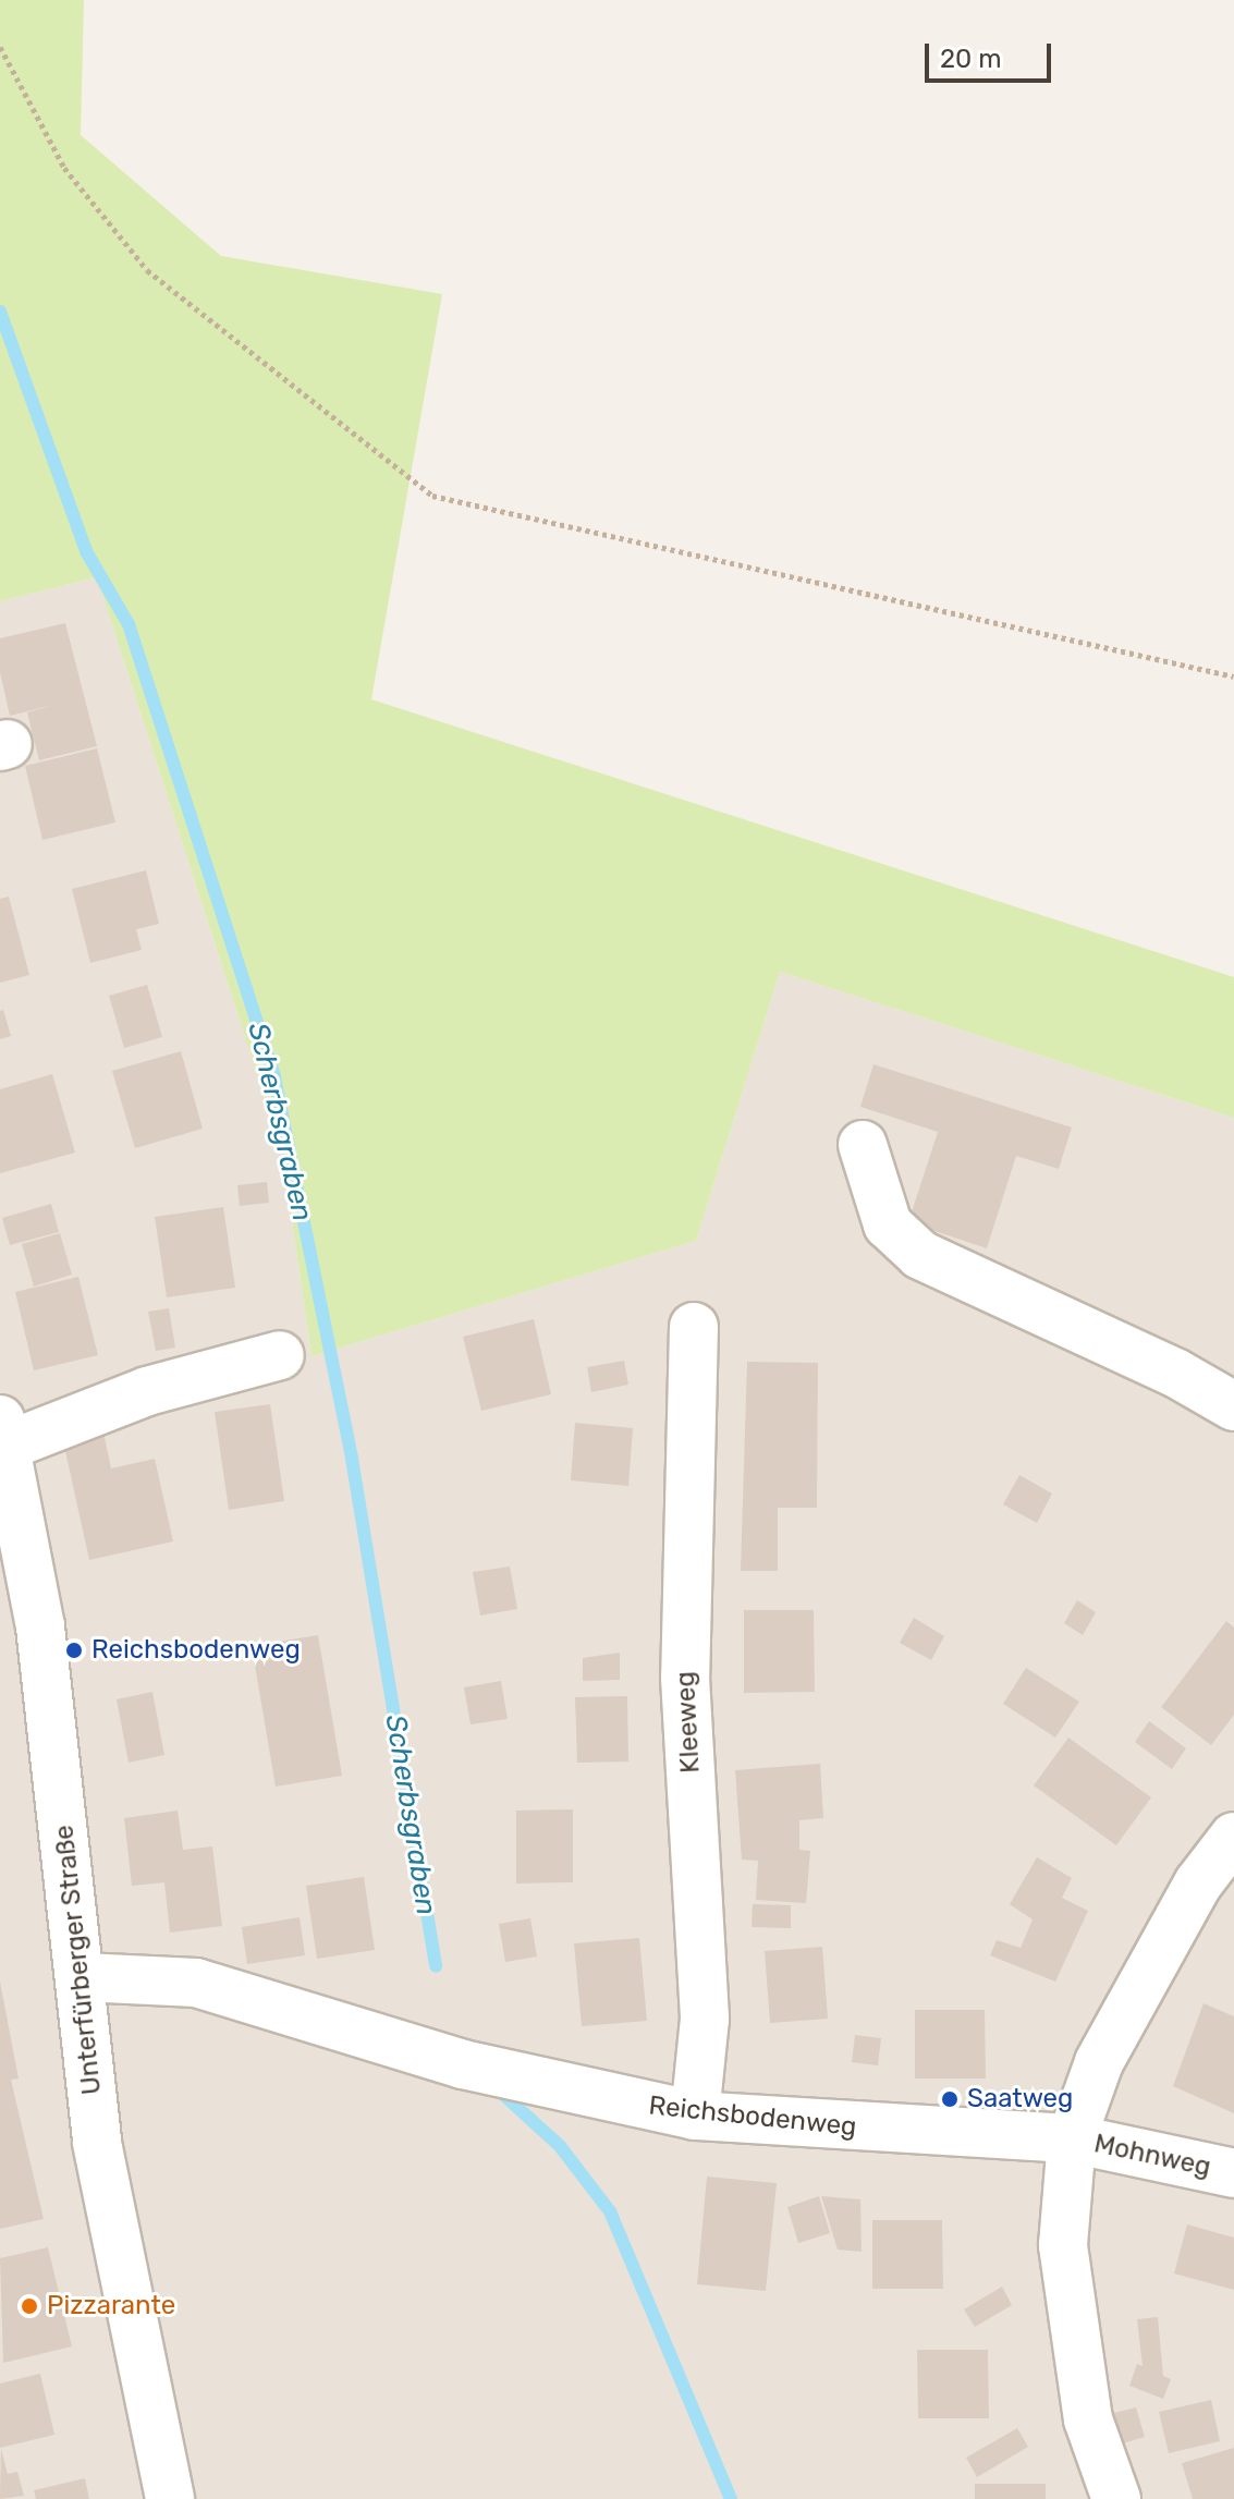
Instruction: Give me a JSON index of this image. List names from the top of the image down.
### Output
{
  "streets": {
    "street": [
      "Kleeweg",
      "Unterfürberger Straße",
      "Reichsbodenweg",
      "Mohnweg"
    ]
  },
  "crossings": [
    ["Kleeweg", "Reichsbodenweg"],
    ["Unterfürberger Straße", "Reichsbodenweg"],
    ["Reichsbodenweg", "Mohnweg"]
  ],
  "water": ["Scherbsgraben"],
  "places": ["Reichsbodenweg", "Saatweg", "Pizzarante"],
  "scale_bar": "20 m"
}
